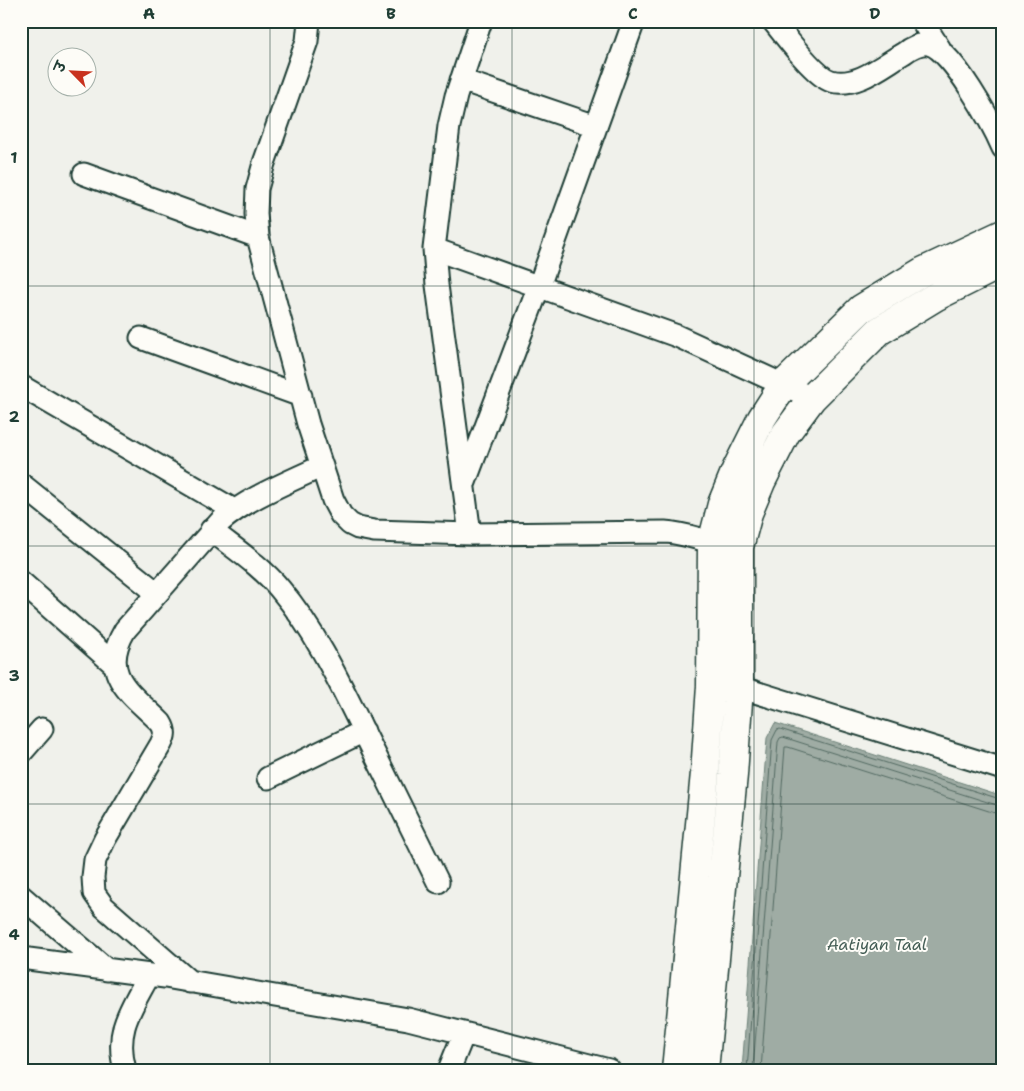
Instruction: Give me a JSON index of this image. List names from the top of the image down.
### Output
{
  "water": ["Aatiyan Taal"],
  "north": "top left",
  "grid": {
    "columns": [
      "A",
      "B",
      "C",
      "D"
    ],
    "rows": [
      "1",
      "2",
      "3",
      "4"
    ]
  }
}
